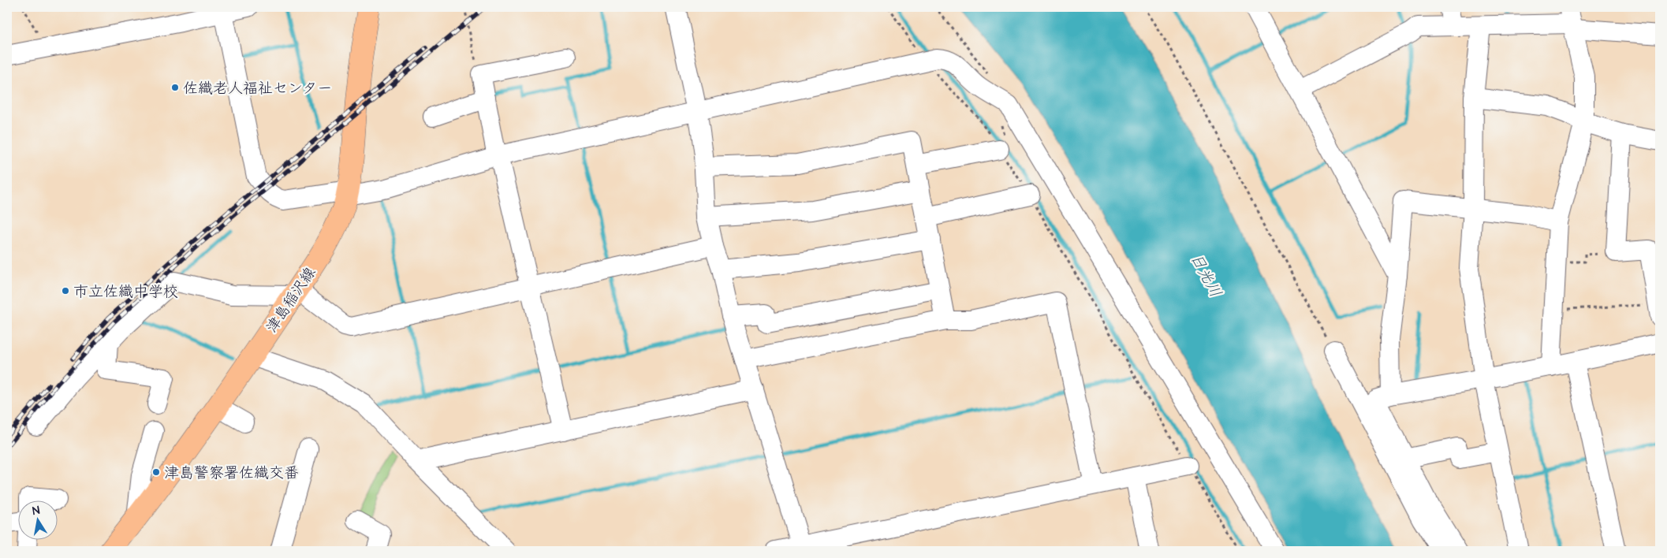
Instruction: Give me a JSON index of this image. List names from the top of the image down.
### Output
{
  "streets": {
    "main road": ["津島稲沢線"]
  },
  "water": ["日光川"],
  "places": ["佐織老人福祉センター", "市立佐織中学校", "津島警察署佐織交番"],
  "north": "top"
}
